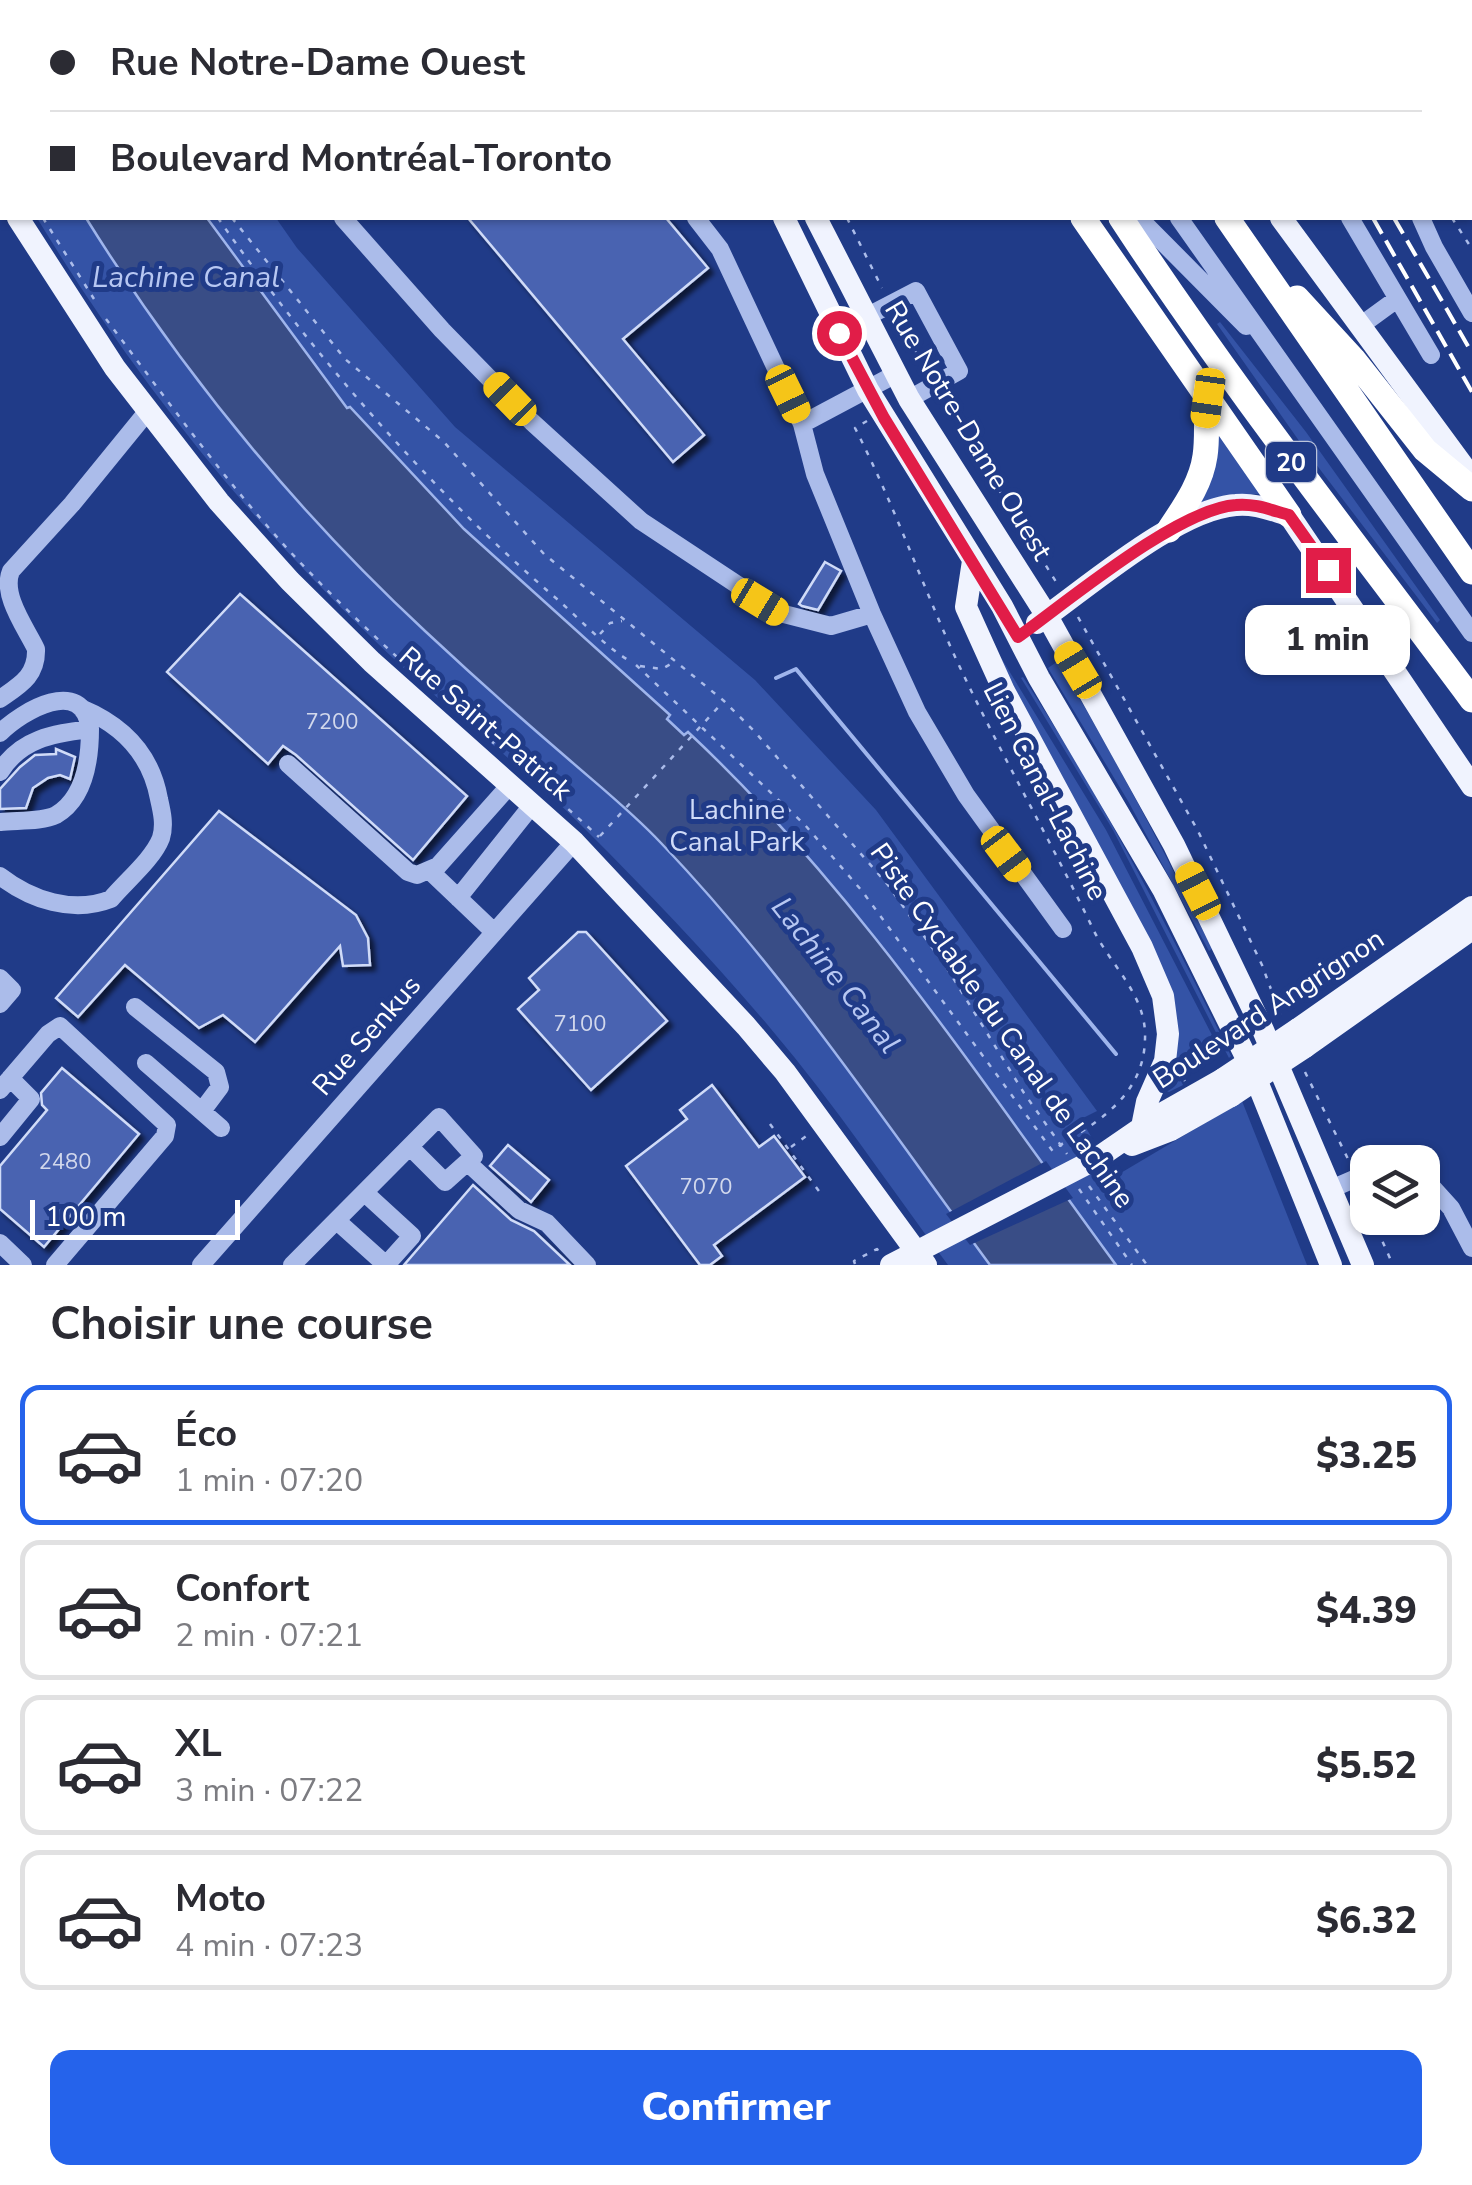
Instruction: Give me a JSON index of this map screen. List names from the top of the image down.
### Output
{
  "streets": {
    "highway": ["20"],
    "main road": ["Rue Notre-Dame Ouest", "Rue Saint-Patrick", "Boulevard Angrignon"],
    "street": ["Rue Senkus"],
    "path": ["Lien Canal-Lachine", "Piste Cyclable du Canal de Lachine"]
  },
  "crossings": [
    ["Rue Saint-Patrick", "Rue Senkus"],
    ["Lien Canal-Lachine", "Piste Cyclable du Canal de Lachine"]
  ],
  "water": ["Lachine Canal"],
  "parks": ["Lachine Canal Park"],
  "house_numbers": [
    "7200",
    "7100",
    "2480",
    "7070"
  ],
  "scale_bar": "100 m",
  "page": {
    "banner": ["Rue Notre-Dame Ouest", "Boulevard Montréal-Toronto"],
    "bubble": "1 min",
    "scale": "100 m",
    "heading": "Choisir une course",
    "list": [
      {
        "name": "Éco",
        "note": "1 min · 07:20",
        "value": "$3.25"
      },
      {
        "name": "Confort",
        "note": "2 min · 07:21",
        "value": "$4.39"
      },
      {
        "name": "XL",
        "note": "3 min · 07:22",
        "value": "$5.52"
      },
      {
        "name": "Moto",
        "note": "4 min · 07:23",
        "value": "$6.32"
      }
    ],
    "buttons": "Confirmer"
  }
}
